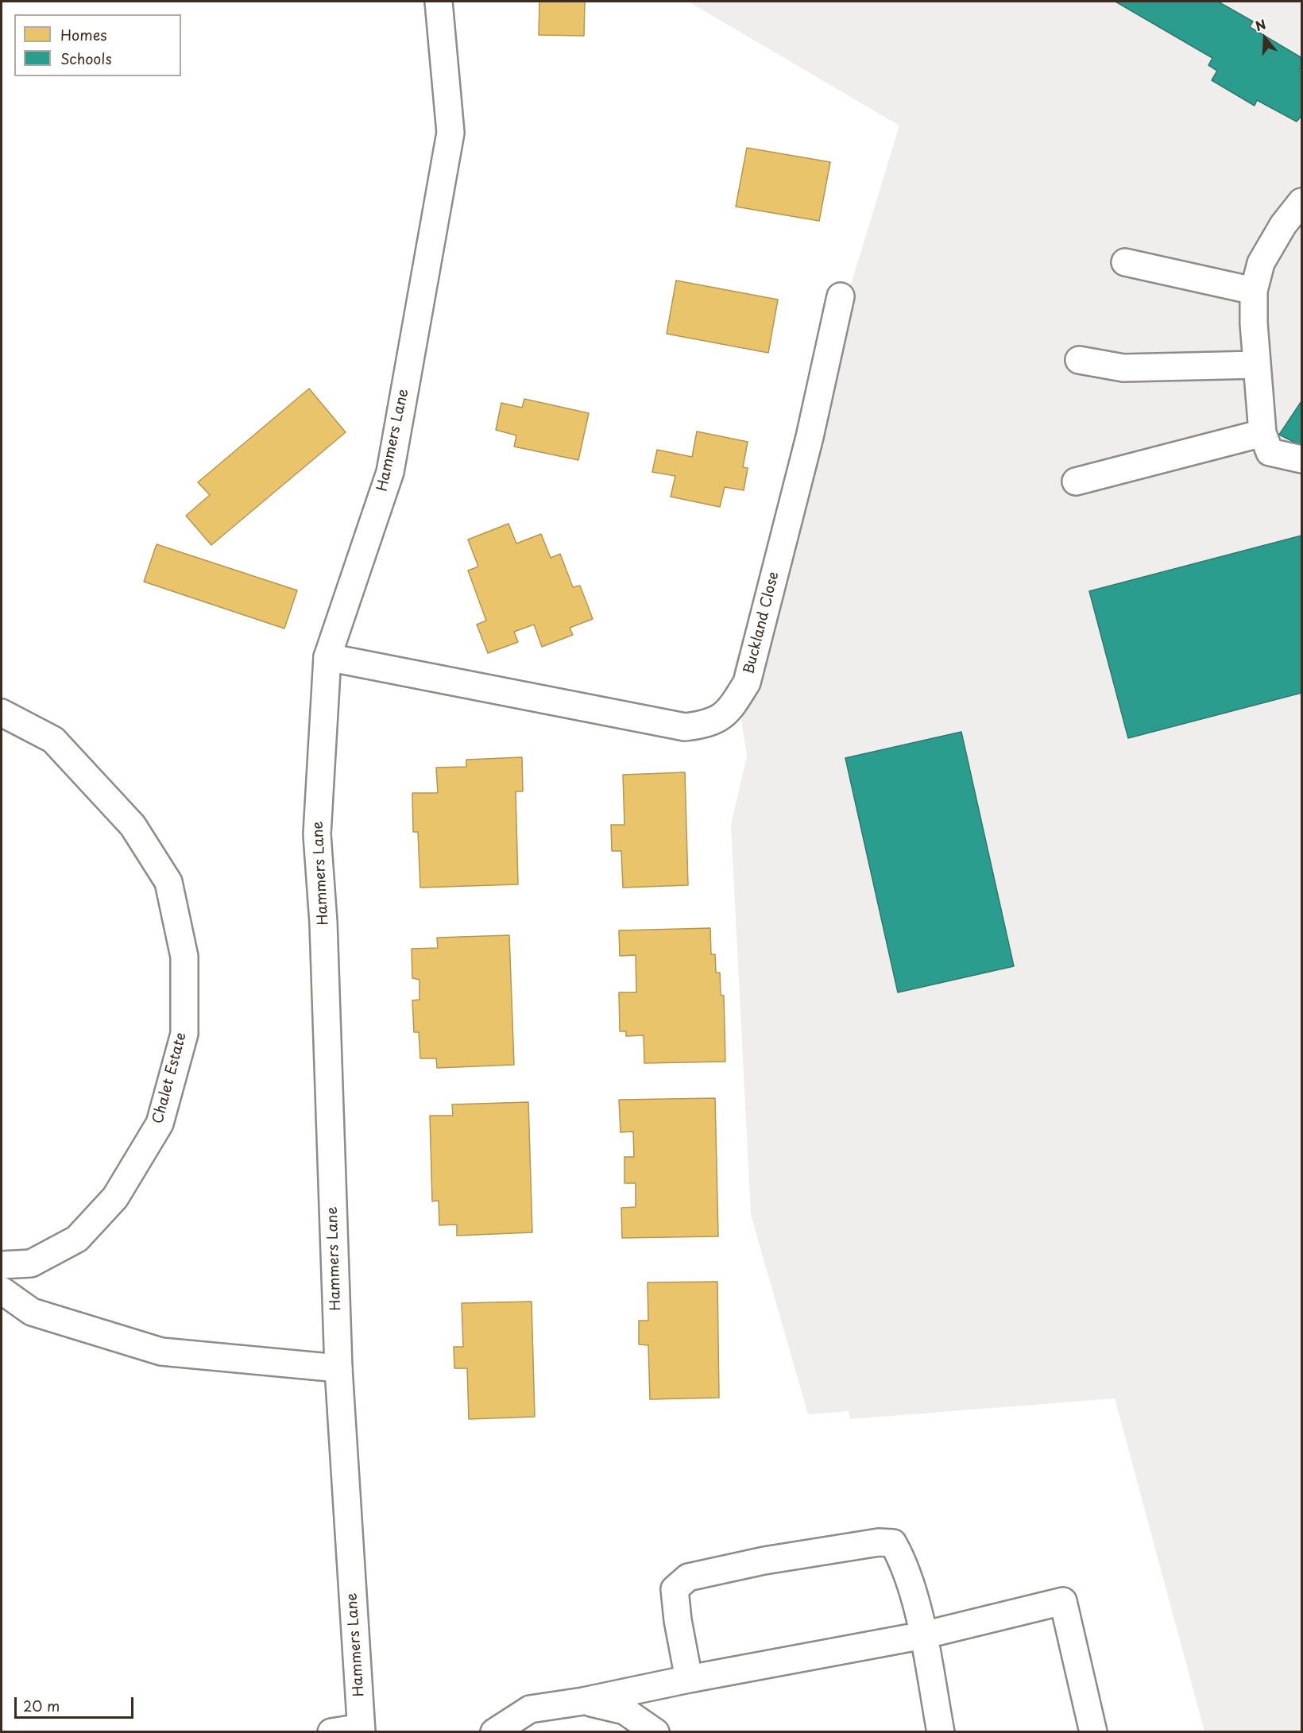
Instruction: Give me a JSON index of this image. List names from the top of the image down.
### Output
{
  "streets": {
    "street": ["Hammers Lane", "Buckland Close", "Chalet Estate"]
  },
  "crossings": [
    ["Hammers Lane", "Buckland Close"]
  ],
  "legend": ["Homes", "Schools"],
  "scale_bar": "20 m",
  "north": "top"
}
